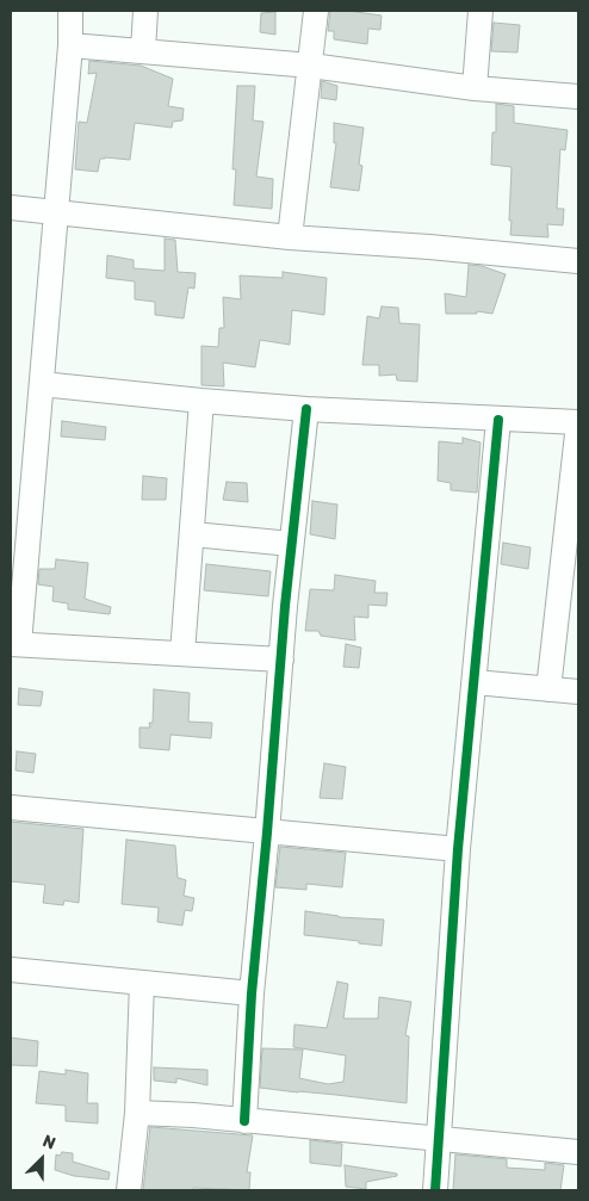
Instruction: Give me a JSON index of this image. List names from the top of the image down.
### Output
{
  "north": "top right"
}
